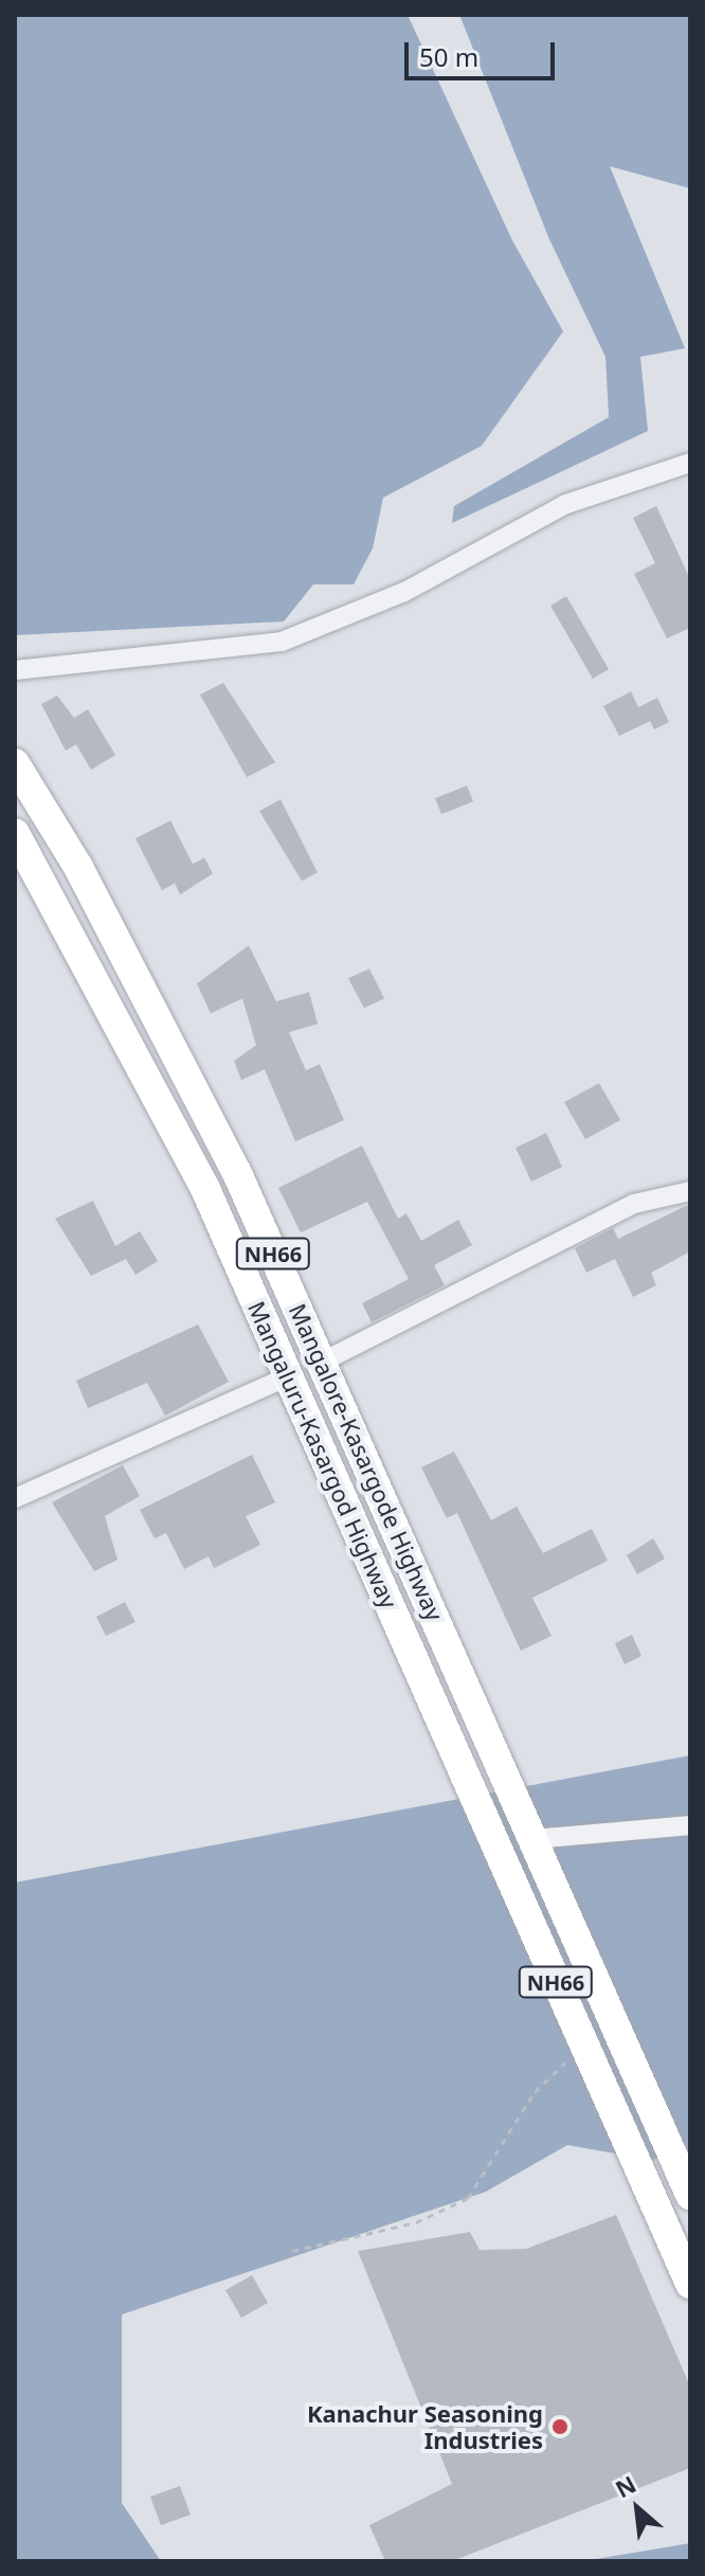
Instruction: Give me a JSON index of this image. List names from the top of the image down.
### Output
{
  "streets": {
    "highway": ["NH66", "Mangaluru-Kasargod Highway", "Mangalore-Kasargode Highway"]
  },
  "crossings": [
    ["NH66", "Mangaluru-Kasargod Highway"],
    ["NH66", "Mangalore-Kasargode Highway"]
  ],
  "places": ["Kanachur Seasoning Industries"],
  "scale_bar": "50 m",
  "north": "top left"
}
